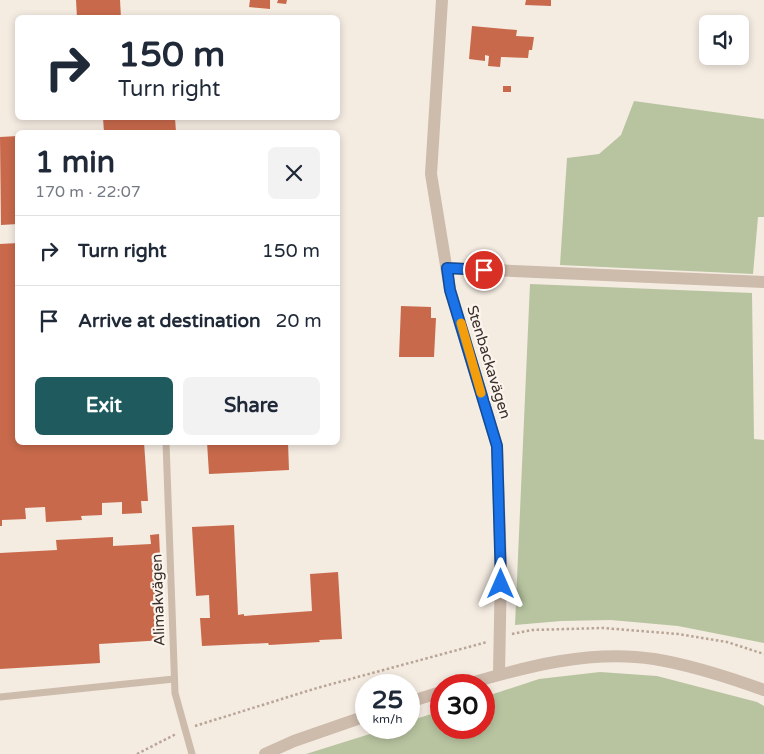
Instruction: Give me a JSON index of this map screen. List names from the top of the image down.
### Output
{
  "streets": {
    "street": ["Stenbackavägen"],
    "lane": ["Alimakvägen"]
  },
  "page": {
    "turn": ["150 m", "Turn right"],
    "heading": ["1 min", "170 m · 22:07"],
    "list": [
      {
        "name": "Turn right",
        "value": "150 m"
      },
      {
        "name": "Arrive at destination",
        "value": "20 m"
      }
    ],
    "buttons": ["Exit", "Share"],
    "speed": "25 km/h",
    "limit": "30"
  }
}
